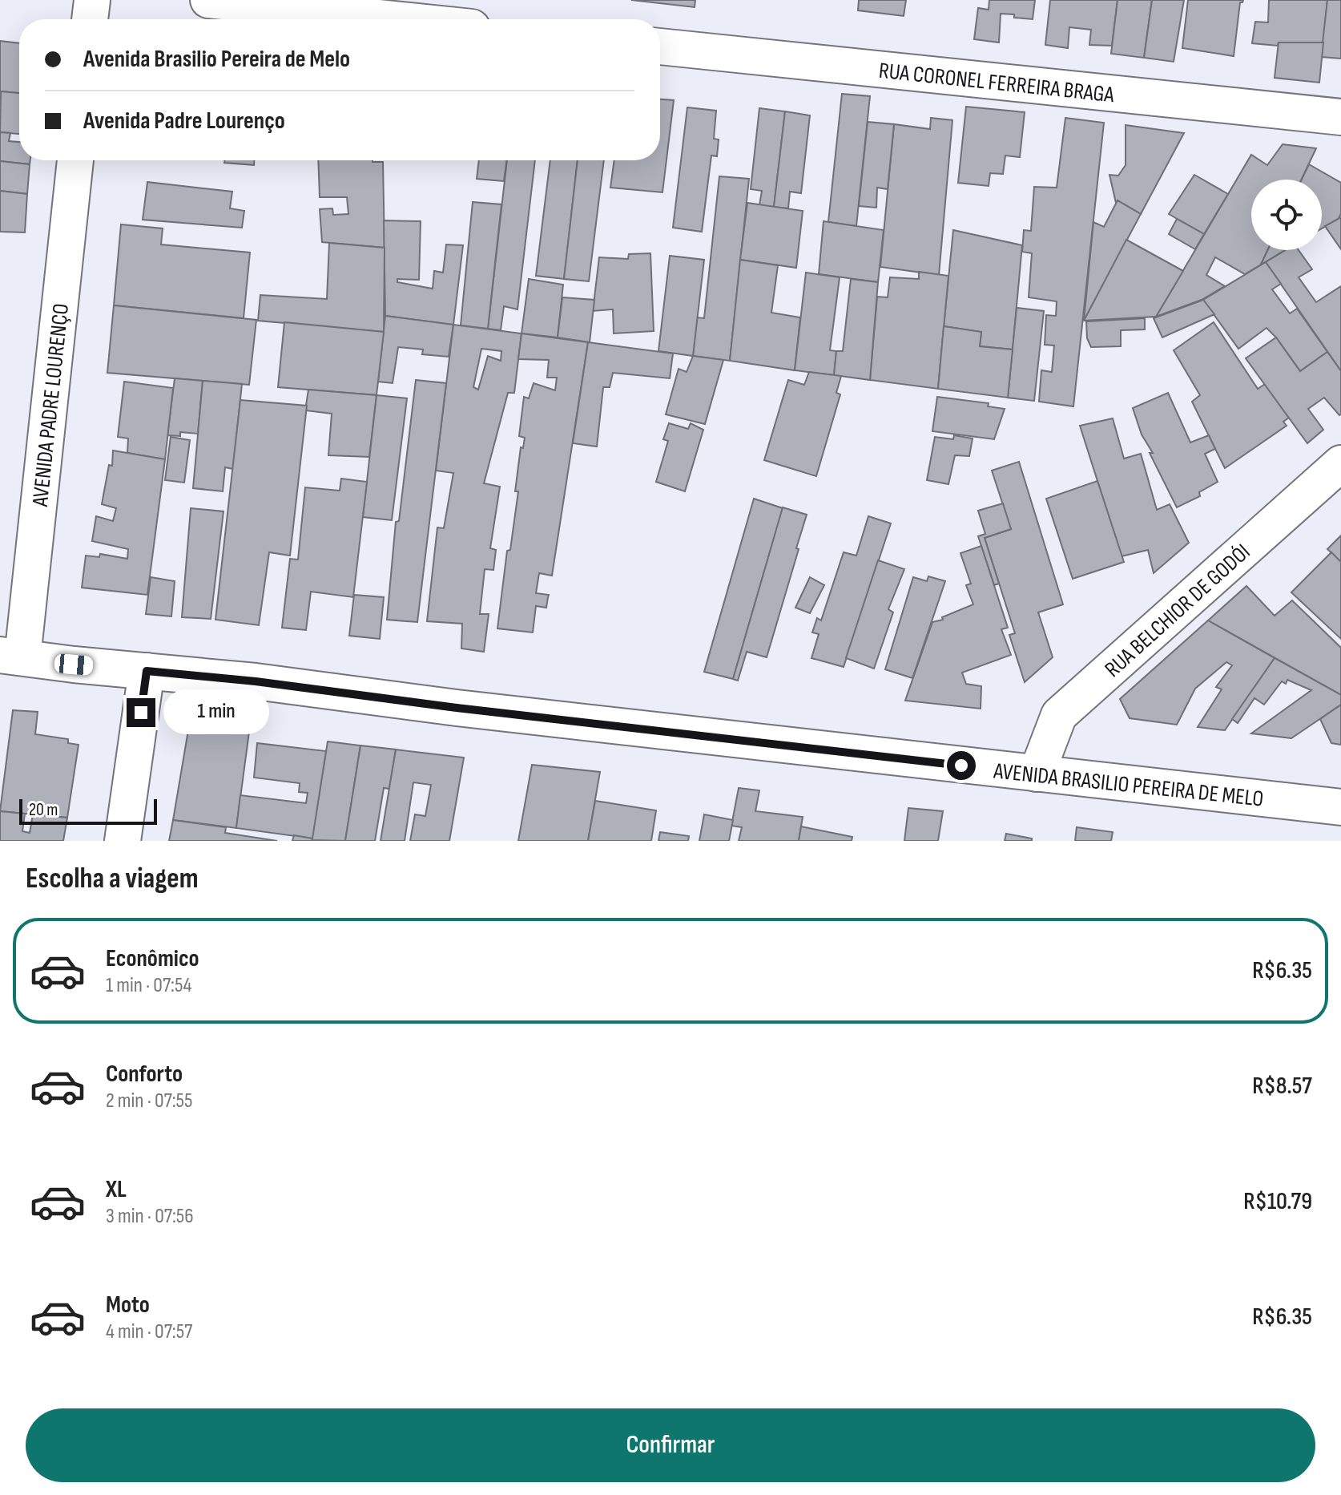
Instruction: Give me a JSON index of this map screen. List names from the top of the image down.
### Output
{
  "streets": {
    "street": [
      "RUA CORONEL FERREIRA BRAGA",
      "AVENIDA PADRE LOURENÇO",
      "RUA BELCHIOR DE GODÓI",
      "AVENIDA BRASILIO PEREIRA DE MELO"
    ]
  },
  "crossings": [
    ["AVENIDA PADRE LOURENÇO", "AVENIDA BRASILIO PEREIRA DE MELO"],
    ["RUA BELCHIOR DE GODÓI", "AVENIDA BRASILIO PEREIRA DE MELO"]
  ],
  "scale_bar": "20 m",
  "page": {
    "banner": ["Avenida Brasilio Pereira de Melo", "Avenida Padre Lourenço"],
    "bubble": "1 min",
    "scale": "20 m",
    "heading": "Escolha a viagem",
    "list": [
      {
        "name": "Econômico",
        "note": "1 min · 07:54",
        "value": "R$6.35"
      },
      {
        "name": "Conforto",
        "note": "2 min · 07:55",
        "value": "R$8.57"
      },
      {
        "name": "XL",
        "note": "3 min · 07:56",
        "value": "R$10.79"
      },
      {
        "name": "Moto",
        "note": "4 min · 07:57",
        "value": "R$6.35"
      }
    ],
    "buttons": "Confirmar"
  }
}
